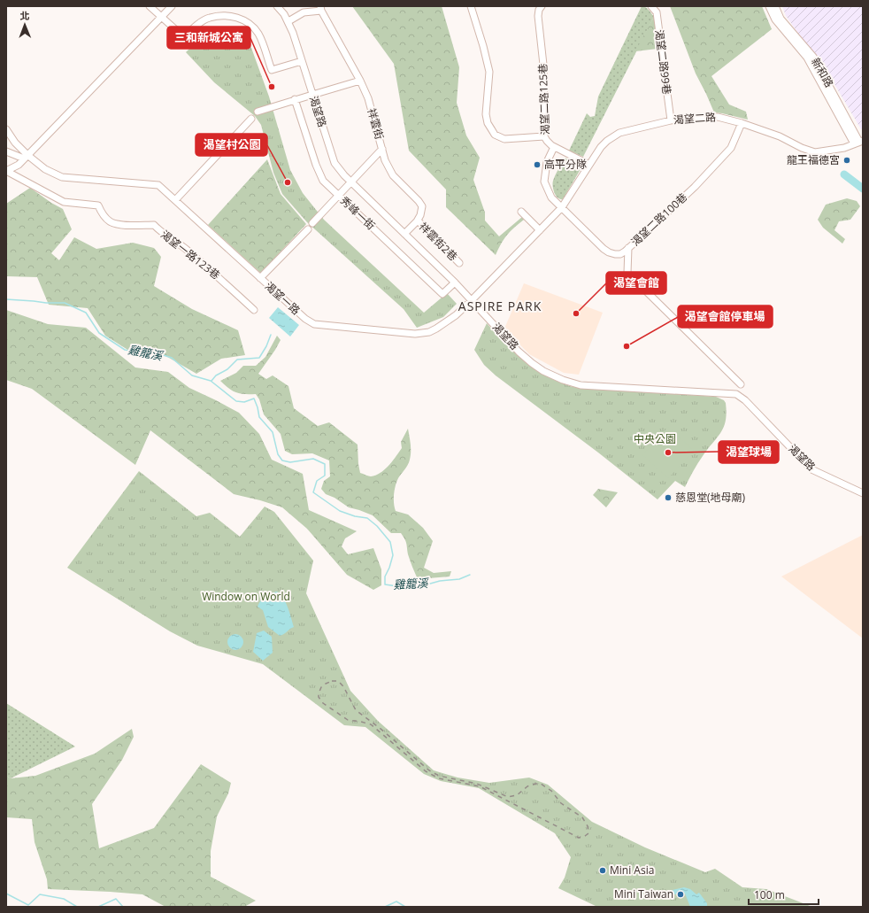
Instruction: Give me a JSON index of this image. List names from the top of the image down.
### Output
{
  "streets": {
    "street": [
      "渴望二路99巷",
      "新和路",
      "渴望二路125巷",
      "渴望路",
      "渴望二路",
      "祥雲街",
      "秀峰一街",
      "渴望二路100巷",
      "祥雲街2巷",
      "渴望一路123巷",
      "渴望一路"
    ]
  },
  "crossings": [
    ["渴望二路99巷", "渴望二路"],
    ["新和路", "渴望二路"],
    ["渴望二路125巷", "渴望二路"],
    ["渴望二路125巷", "渴望二路100巷"],
    ["渴望路", "秀峰一街"],
    ["渴望路", "渴望一路"],
    ["渴望二路", "渴望二路100巷"],
    ["渴望二路", "渴望一路"],
    ["祥雲街", "祥雲街2巷"],
    ["渴望二路100巷", "渴望一路"]
  ],
  "districts": ["ASPIRE PARK"],
  "water": ["雞籠溪"],
  "parks": ["中央公園", "Window on World"],
  "places": [
    "三和新城公寓",
    "龍王福德宮",
    "高平分隊",
    "渴望村公園",
    "渴望會館",
    "渴望會館停車場",
    "渴望球場",
    "慈恩堂(地母廟)",
    "Mini Asia",
    "Mini Taiwan"
  ],
  "scale_bar": "100 m",
  "north": "top"
}
